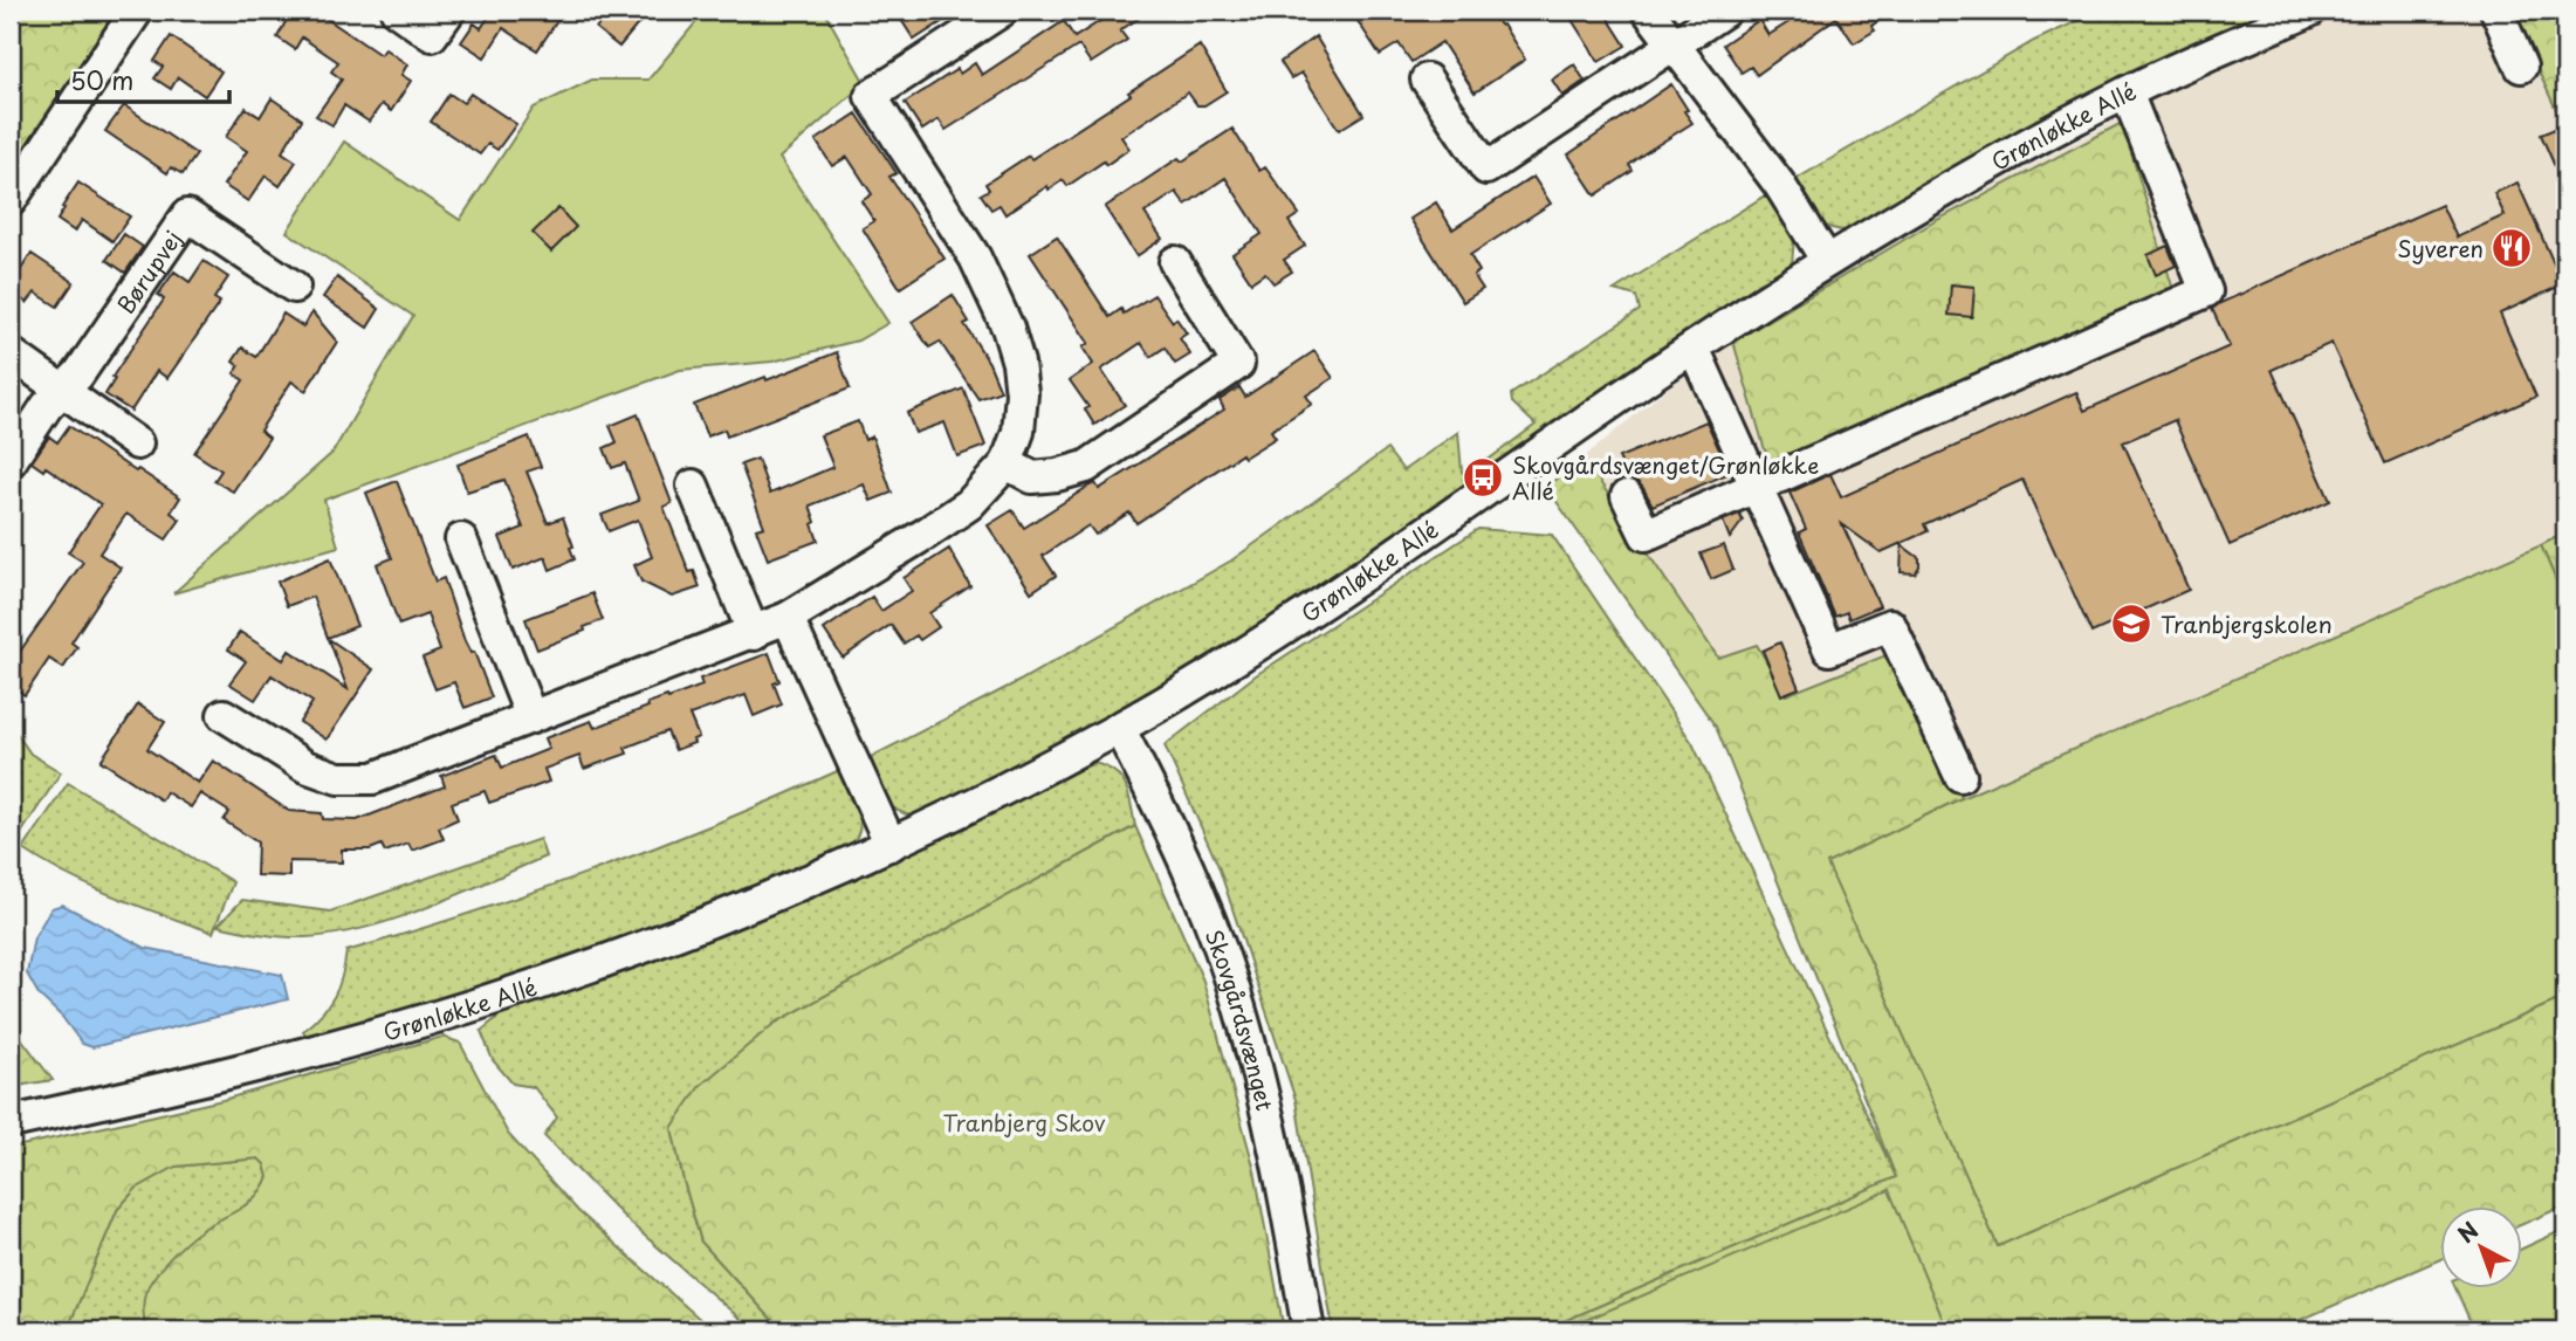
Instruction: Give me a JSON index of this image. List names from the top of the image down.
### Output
{
  "streets": {
    "street": ["Grønløkke Allé", "Børupvej", "Skovgårdsvænget"]
  },
  "crossings": [
    ["Grønløkke Allé", "Skovgårdsvænget"]
  ],
  "parks": ["Tranbjerg Skov"],
  "places": {
    "restaurant": ["Syveren"],
    "bus stop": ["Skovgårdsvænget/Grønløkke Allé"],
    "school or university": ["Tranbjergskolen"]
  },
  "scale_bar": "50 m",
  "north": "top left"
}
